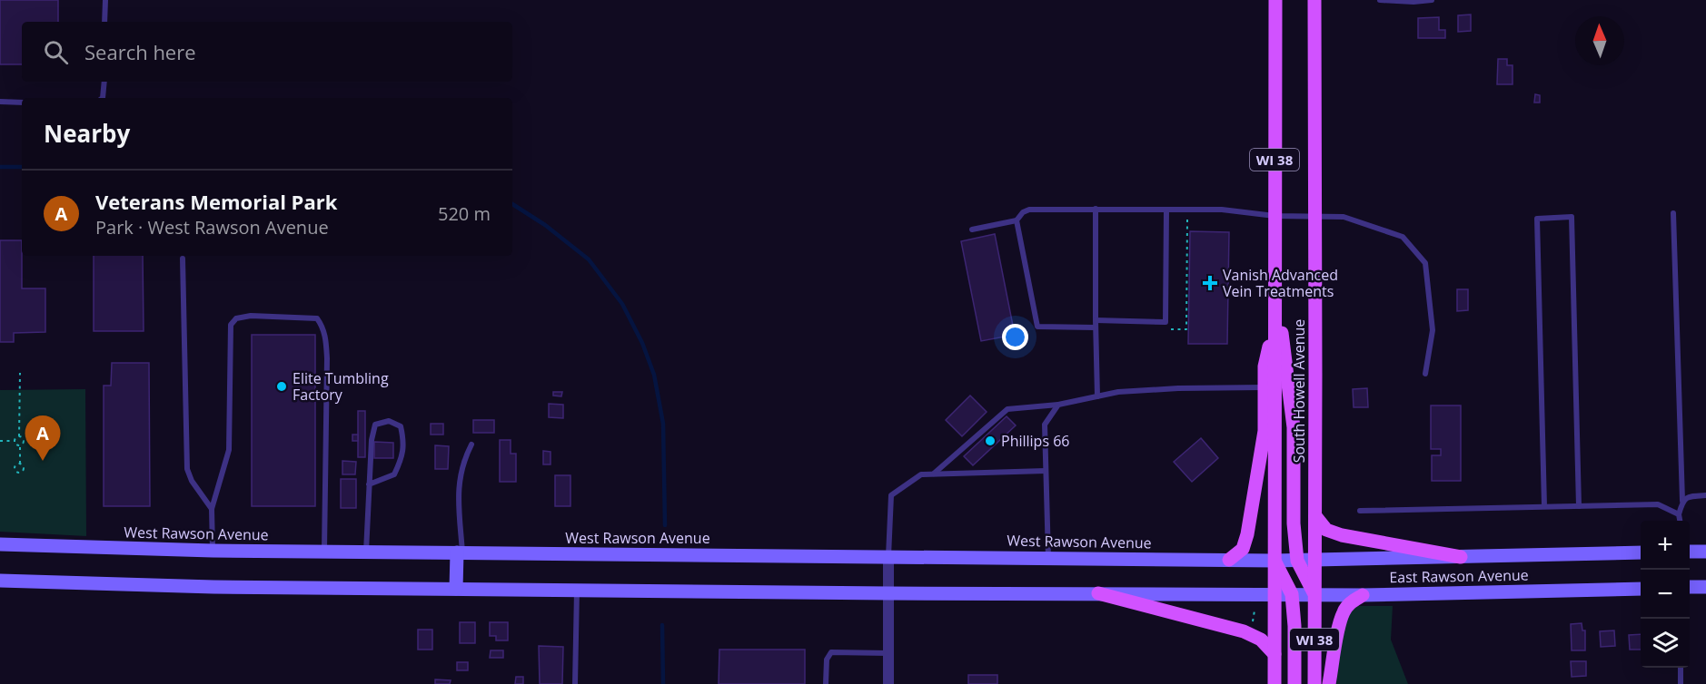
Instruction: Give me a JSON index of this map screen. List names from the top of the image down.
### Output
{
  "streets": {
    "main road": [
      "WI 38",
      "South Howell Avenue",
      "West Rawson Avenue",
      "East Rawson Avenue"
    ]
  },
  "crossings": [
    ["South Howell Avenue", "West Rawson Avenue"],
    ["South Howell Avenue", "East Rawson Avenue"],
    ["West Rawson Avenue", "East Rawson Avenue"]
  ],
  "places": {
    "health": ["Vanish Advanced Vein Treatments"],
    "other": ["Elite Tumbling Factory", "Phillips 66"]
  },
  "north": "top",
  "page": {
    "search": "Search here",
    "heading": "Nearby",
    "list": [
      {
        "mark": "A",
        "name": "Veterans Memorial Park",
        "note": "Park · West Rawson Avenue",
        "value": "520 m"
      }
    ],
    "pins": "A",
    "map_buttons": ["+", "−"]
  }
}
